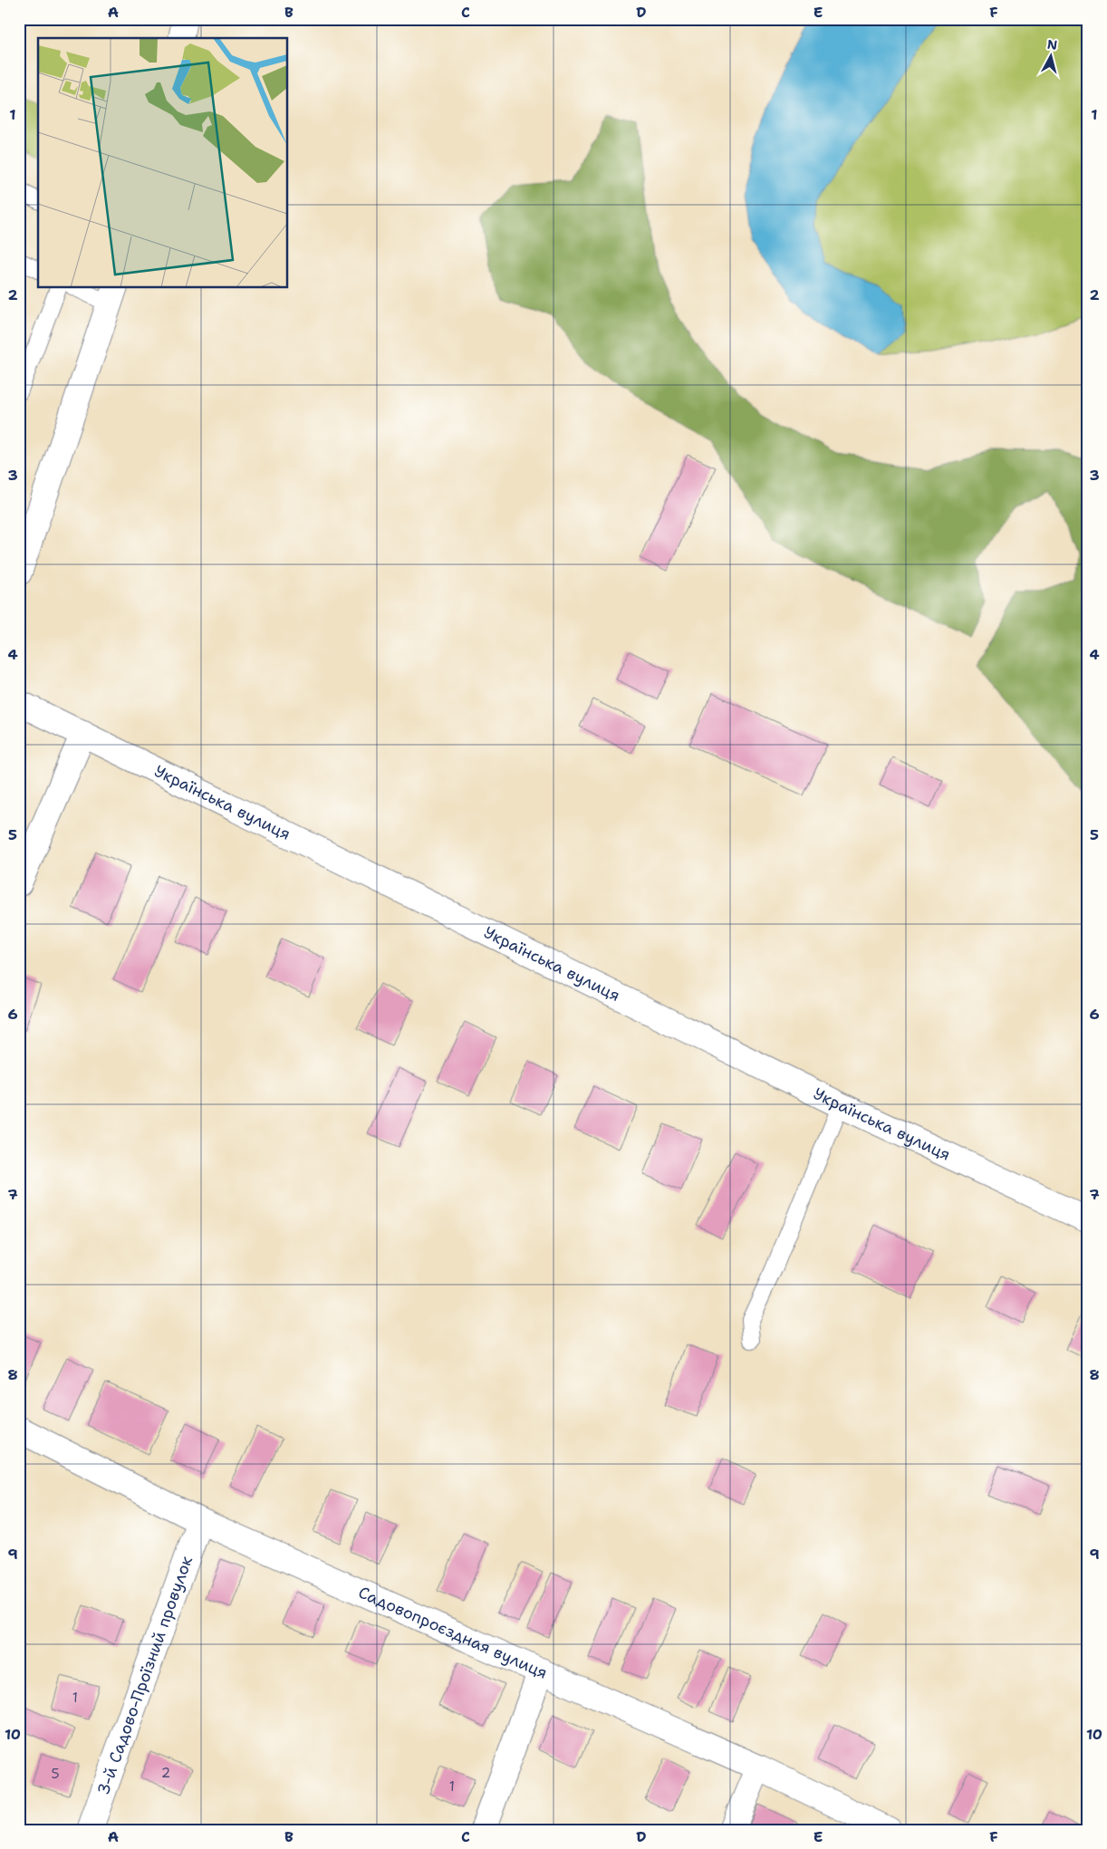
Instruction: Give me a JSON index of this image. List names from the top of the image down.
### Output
{
  "streets": {
    "street": ["Українська вулиця", "Садовопроєздная вулиця", "3-й Садово-Проїзний провулок"]
  },
  "crossings": [
    ["Садовопроєздная вулиця", "3-й Садово-Проїзний провулок"]
  ],
  "house_numbers": [
    "1",
    "2",
    "5",
    "1"
  ],
  "north": "top",
  "grid": {
    "columns": [
      "A",
      "B",
      "C",
      "D",
      "E",
      "F"
    ],
    "rows": [
      "1",
      "2",
      "3",
      "4",
      "5",
      "6",
      "7",
      "8",
      "9",
      "10"
    ]
  }
}
